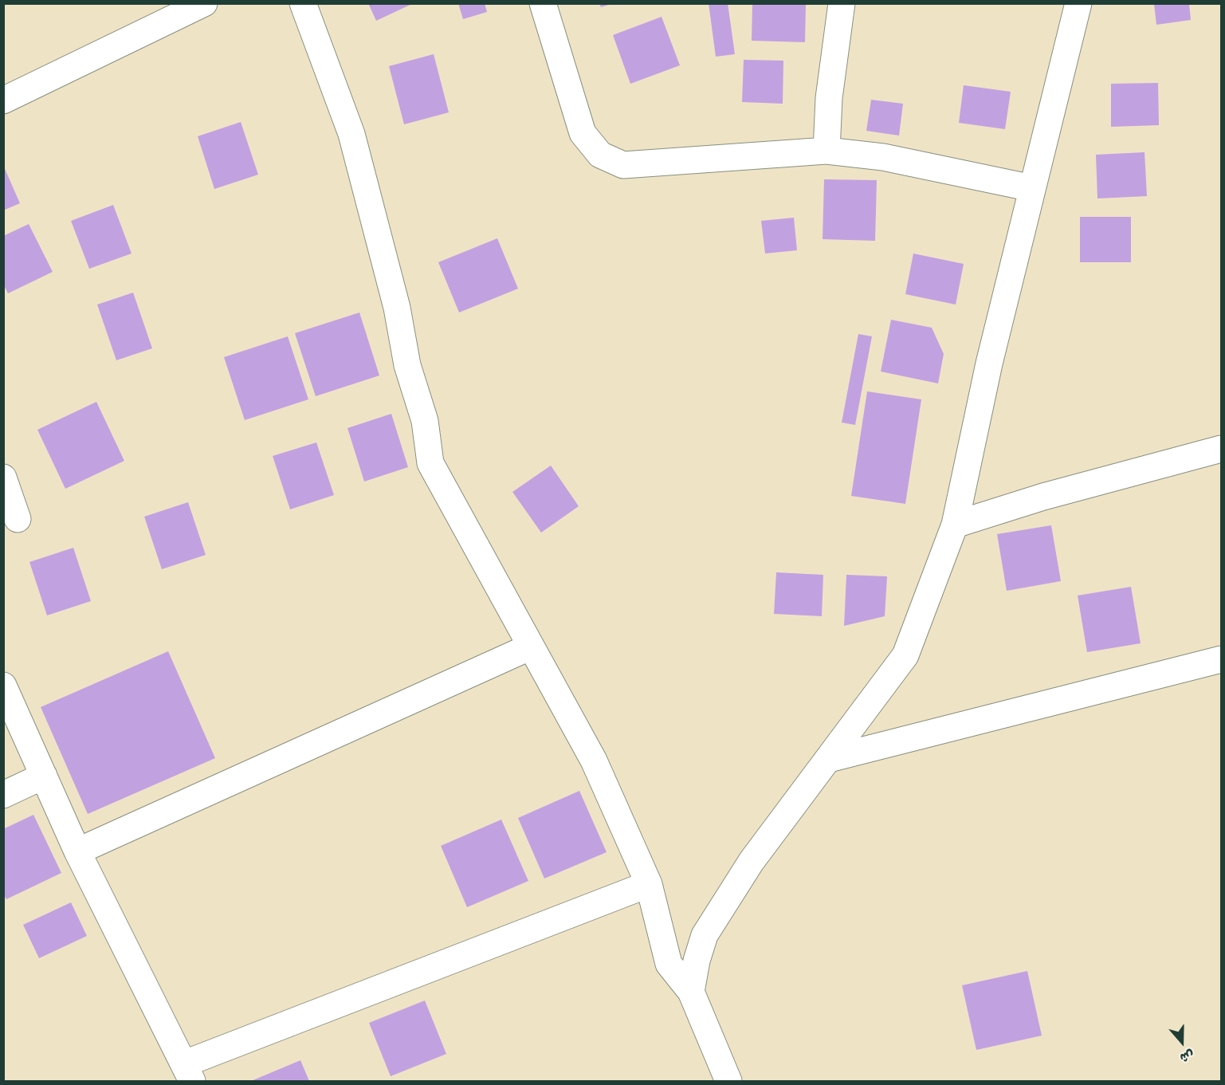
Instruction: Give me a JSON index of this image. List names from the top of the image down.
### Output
{
  "north": "bottom"
}
